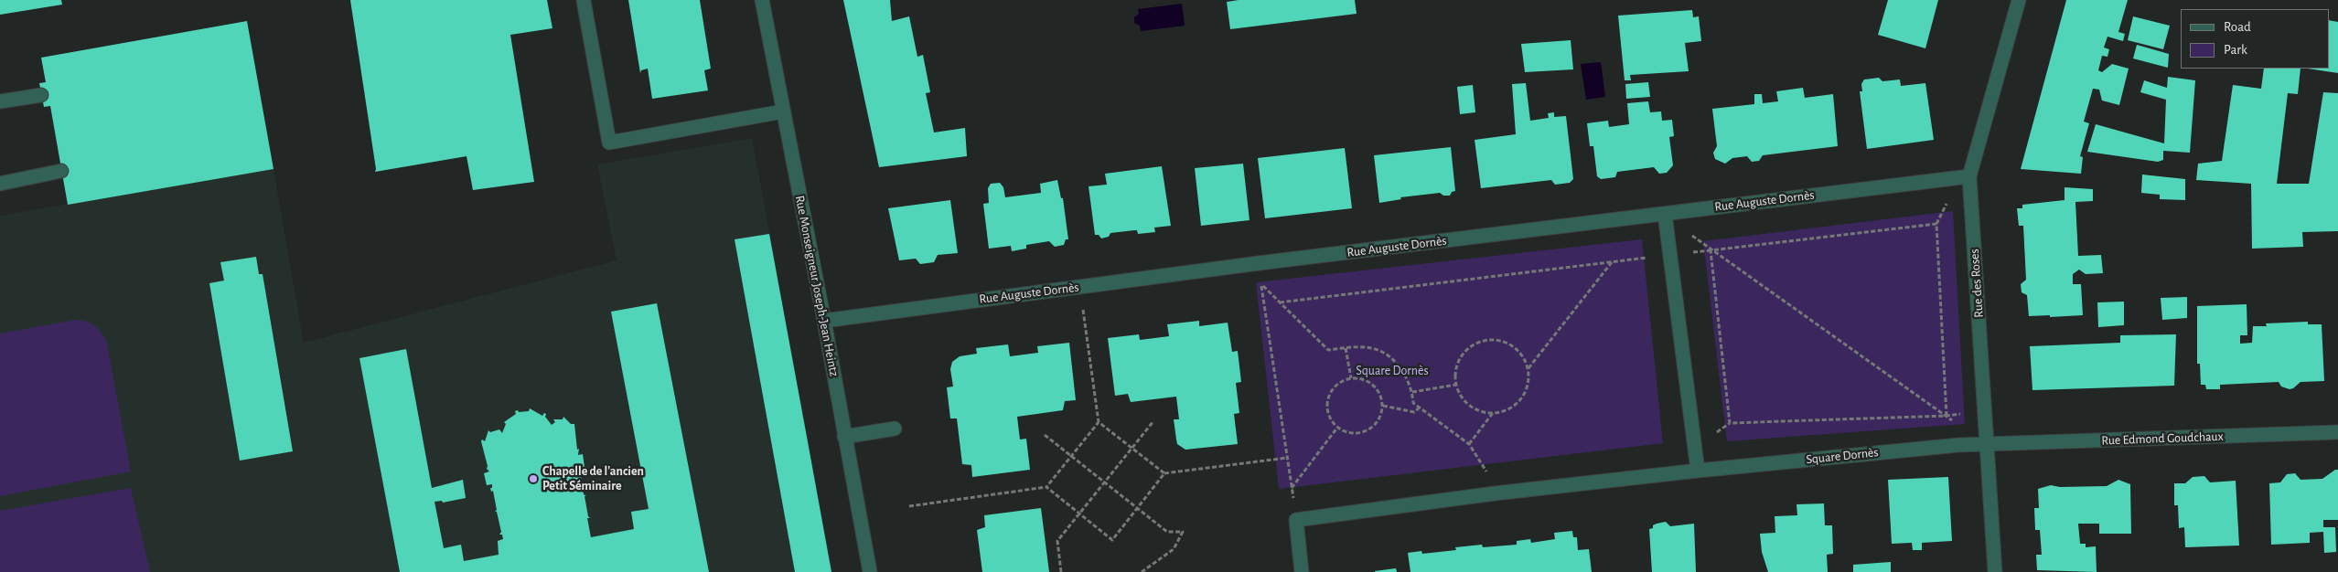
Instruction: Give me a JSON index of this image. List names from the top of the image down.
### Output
{
  "streets": {
    "street": [
      "Rue Auguste Dornès",
      "Rue des Roses",
      "Rue Monseigneur Joseph-Jean Heintz",
      "Rue Edmond Goudchaux",
      "Square Dornès"
    ]
  },
  "crossings": [
    ["Rue Auguste Dornès", "Rue des Roses"],
    ["Rue Auguste Dornès", "Rue Monseigneur Joseph-Jean Heintz"],
    ["Rue des Roses", "Rue Edmond Goudchaux"],
    ["Rue des Roses", "Square Dornès"],
    ["Rue Edmond Goudchaux", "Square Dornès"]
  ],
  "parks": ["Square Dornès"],
  "places": ["Chapelle de l'ancien Petit Séminaire"],
  "legend": ["Road", "Park"]
}
